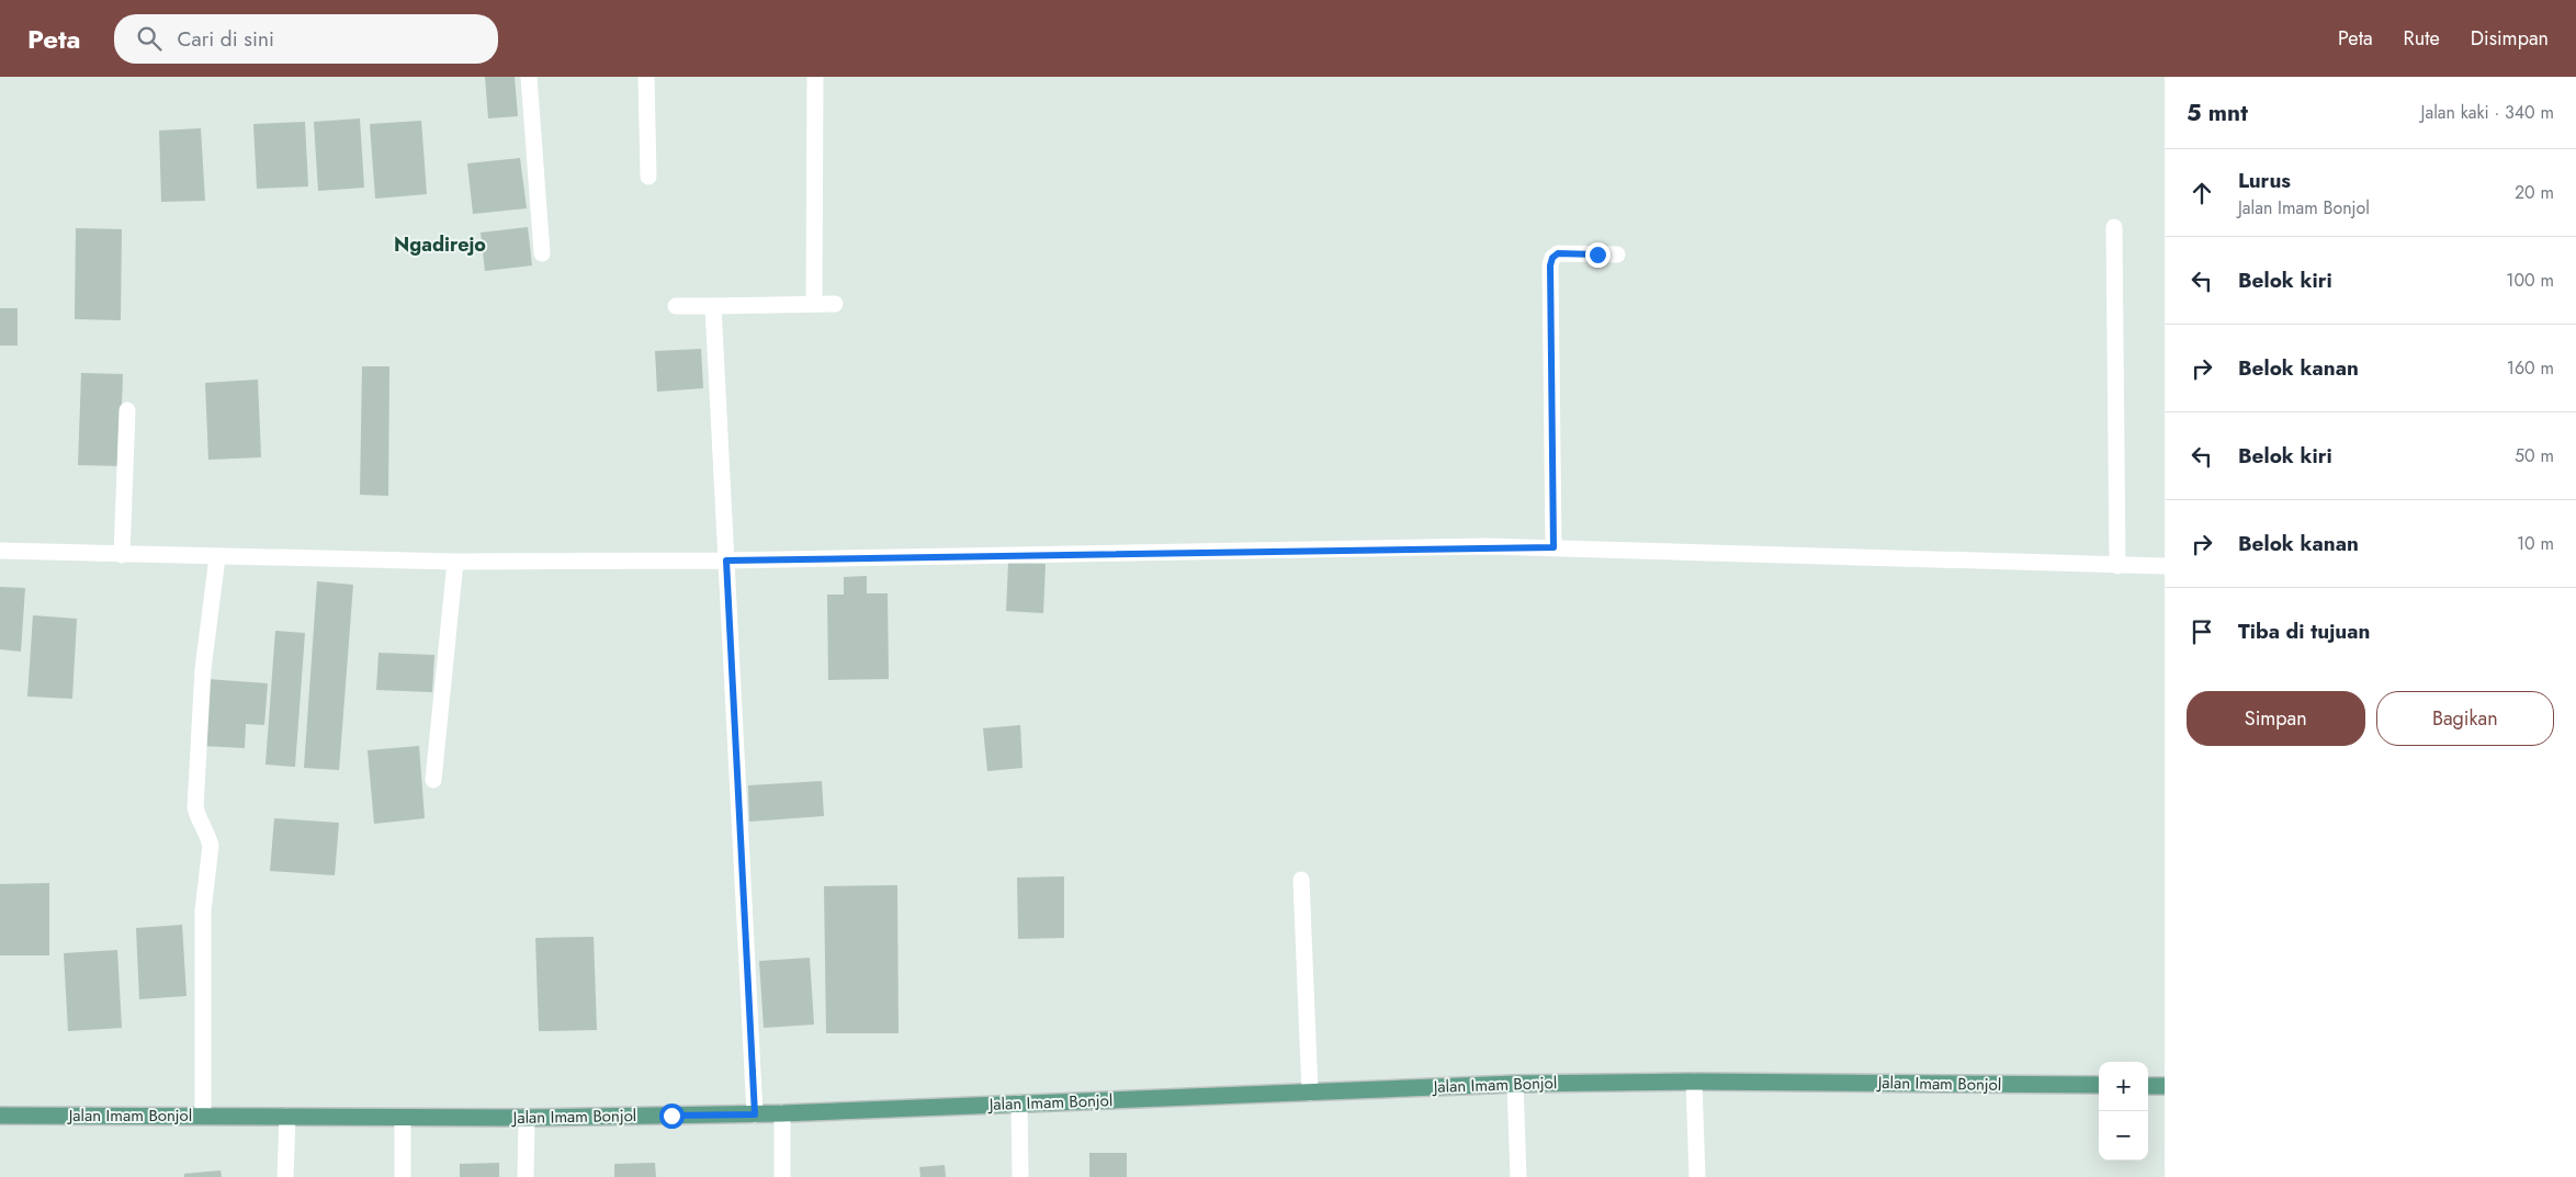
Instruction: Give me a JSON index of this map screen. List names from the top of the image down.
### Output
{
  "streets": {
    "main road": ["Jalan Imam Bonjol"]
  },
  "districts": ["Ngadirejo"],
  "page": {
    "header": "Peta",
    "search": "Cari di sini",
    "nav": ["Peta", "Rute", "Disimpan"],
    "heading": ["5 mnt", "Jalan kaki · 340 m"],
    "list": [
      ["Lurus", "Jalan Imam Bonjol", "20 m"],
      ["Belok kiri", "100 m"],
      ["Belok kanan", "160 m"],
      ["Belok kiri", "50 m"],
      ["Belok kanan", "10 m"],
      "Tiba di tujuan"
    ],
    "buttons": ["Simpan", "Bagikan"],
    "map_buttons": ["+", "−"]
  }
}
